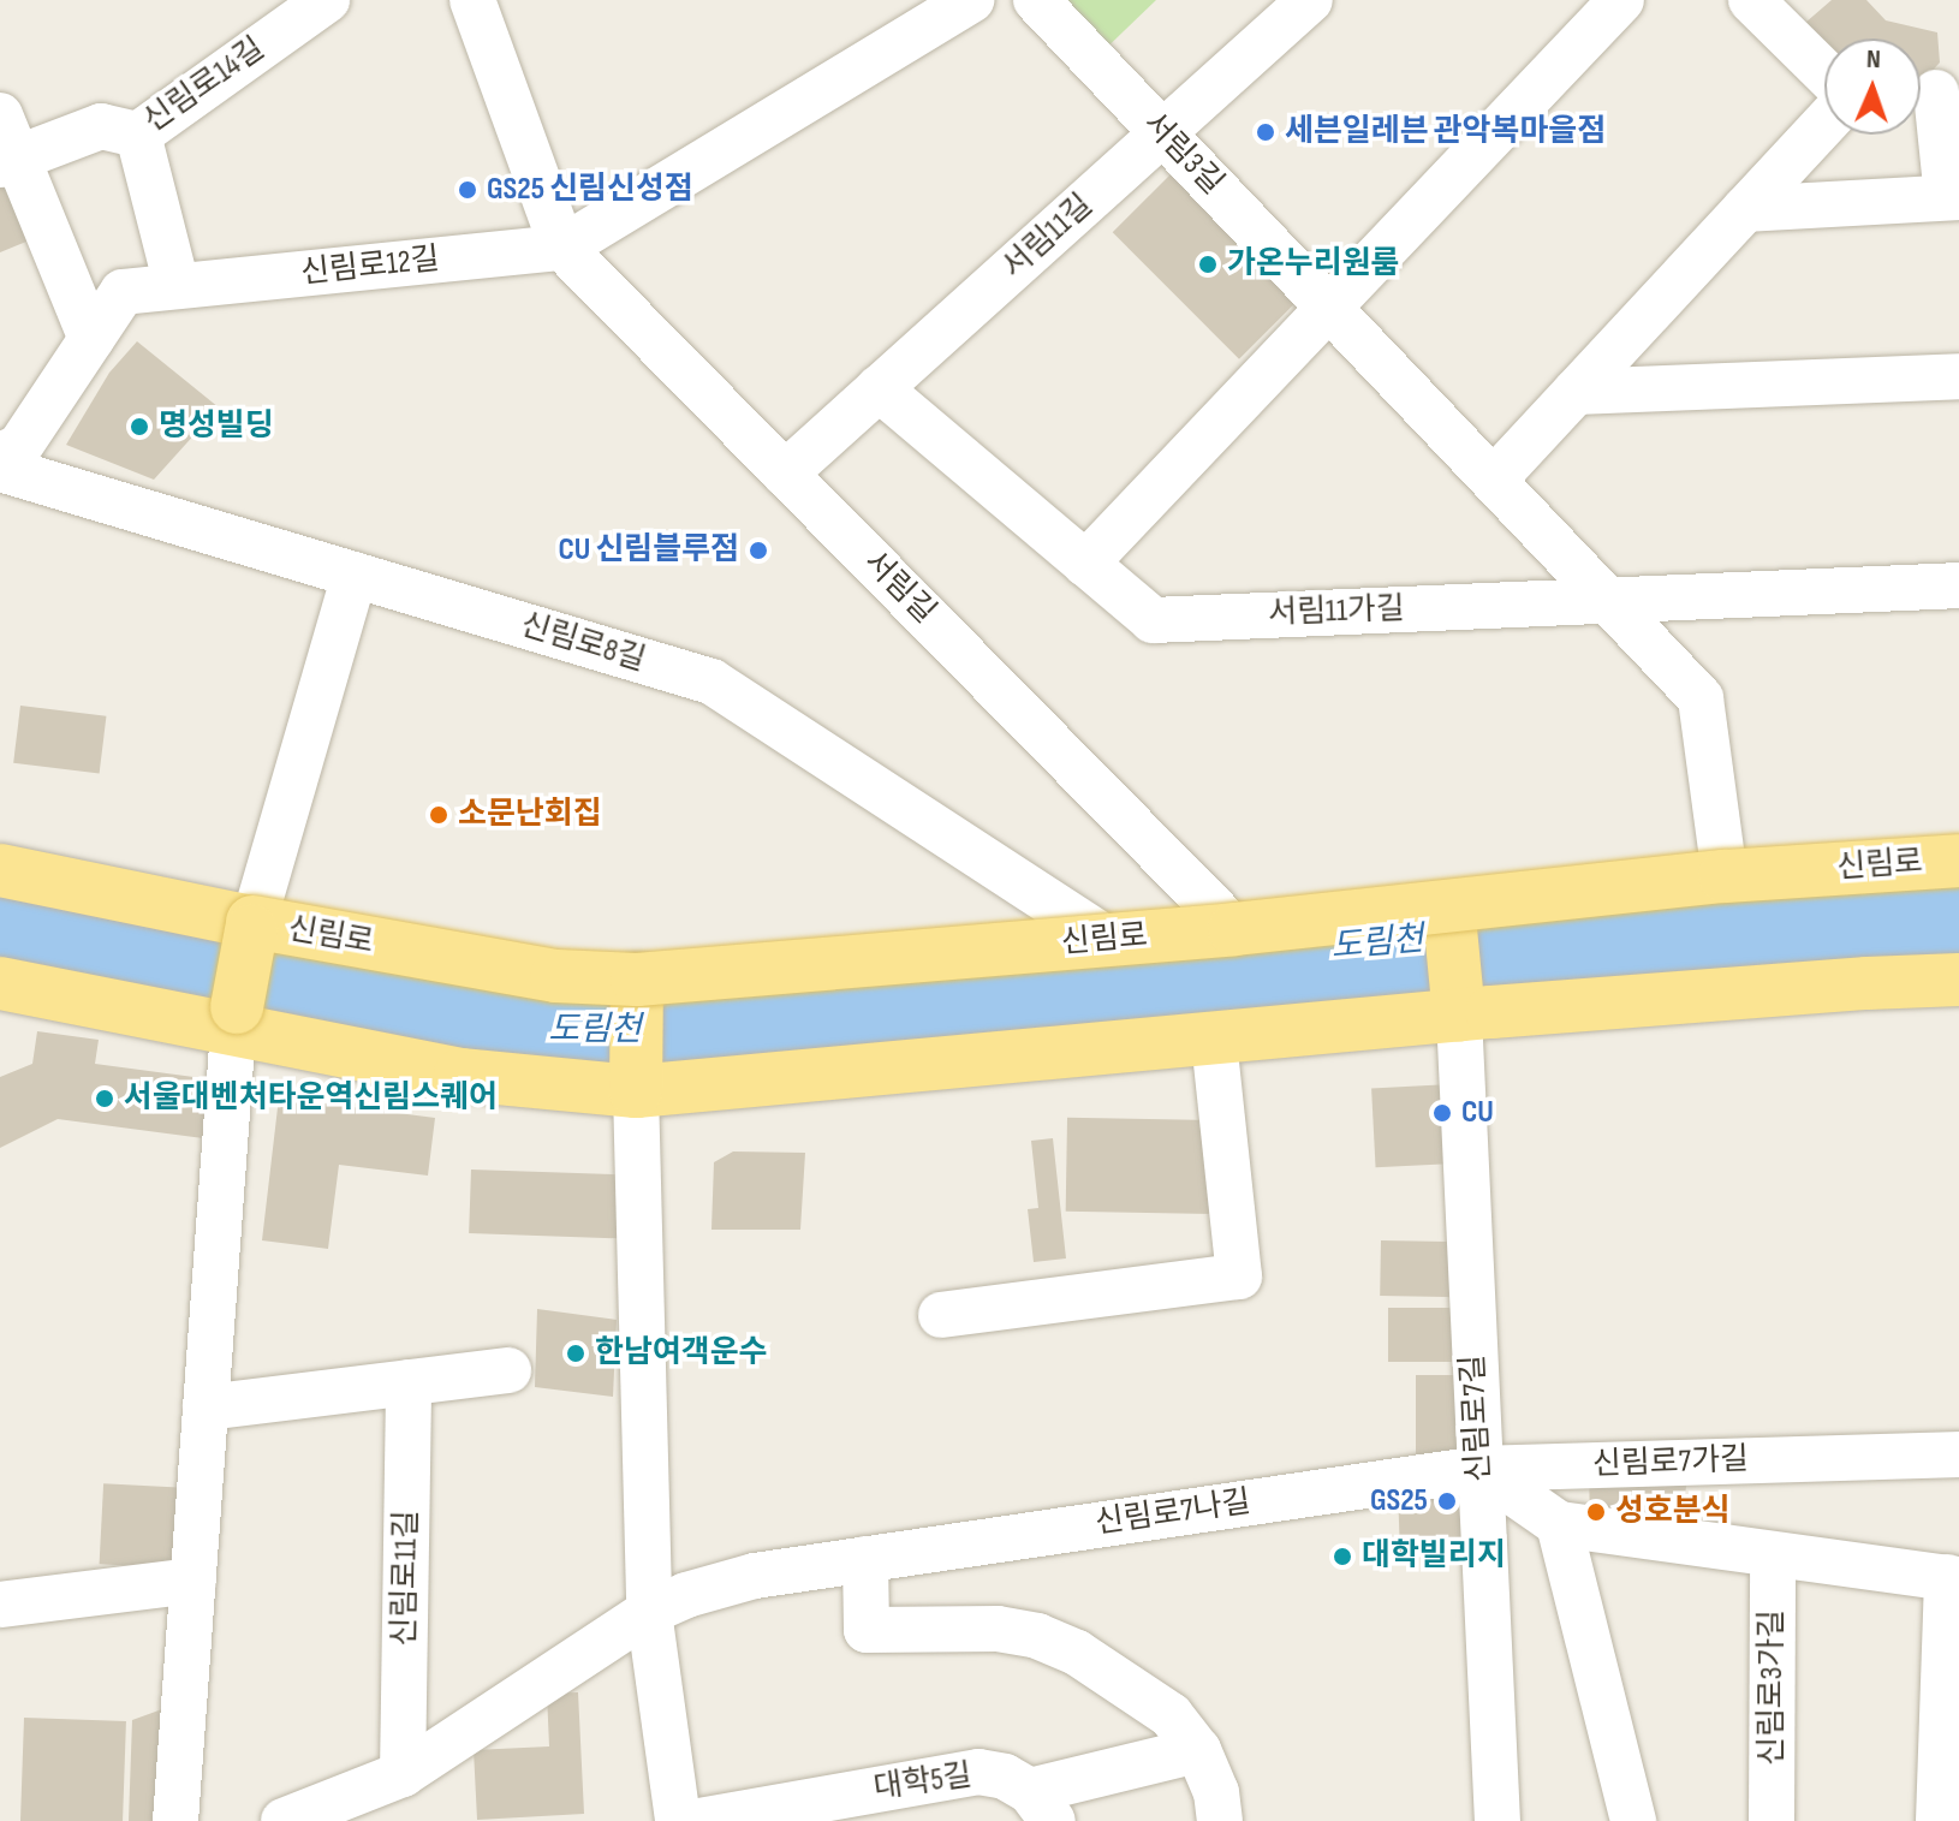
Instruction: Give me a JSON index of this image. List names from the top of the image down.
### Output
{
  "streets": {
    "main road": ["신림로"],
    "street": [
      "신림로14길",
      "서림3길",
      "서림11길",
      "신림로12길",
      "서림길",
      "서림11가길",
      "신림로8길",
      "신림로7길",
      "신림로7가길",
      "신림로7나길",
      "신림로11길",
      "신림로3가길",
      "대학5길"
    ]
  },
  "crossings": [
    ["서림3길", "서림11길"],
    ["서림3길", "서림11가길"],
    ["서림11길", "서림길"],
    ["서림11길", "서림11가길"],
    ["신림로12길", "서림길"],
    ["서림길", "신림로"],
    ["신림로8길", "신림로"],
    ["신림로7길", "신림로7가길"],
    ["신림로7길", "신림로7나길"],
    ["신림로7가길", "신림로7나길"],
    ["신림로7가길", "신림로3가길"],
    ["신림로7나길", "신림로11길"]
  ],
  "water": ["도림천"],
  "places": [
    "세븐일레븐 관악복마을점",
    "GS25 신림신성점",
    "가온누리원룸",
    "명성빌딩",
    "CU 신림블루점",
    "소문난회집",
    "서울대벤처타운역신림스퀘어",
    "CU",
    "한남여객운수",
    "GS25",
    "성호분식",
    "대학빌리지"
  ],
  "north": "top"
}
